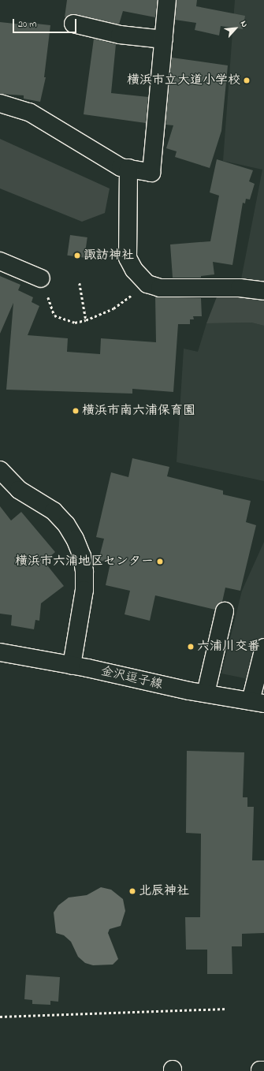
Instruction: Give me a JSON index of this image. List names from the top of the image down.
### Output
{
  "streets": {
    "street": ["金沢逗子線"]
  },
  "places": [
    "横浜市立大道小学校",
    "諏訪神社",
    "横浜市南六浦保育園",
    "横浜市六浦地区センター",
    "六浦川交番",
    "北辰神社"
  ],
  "scale_bar": "20 m",
  "north": "top right"
}
